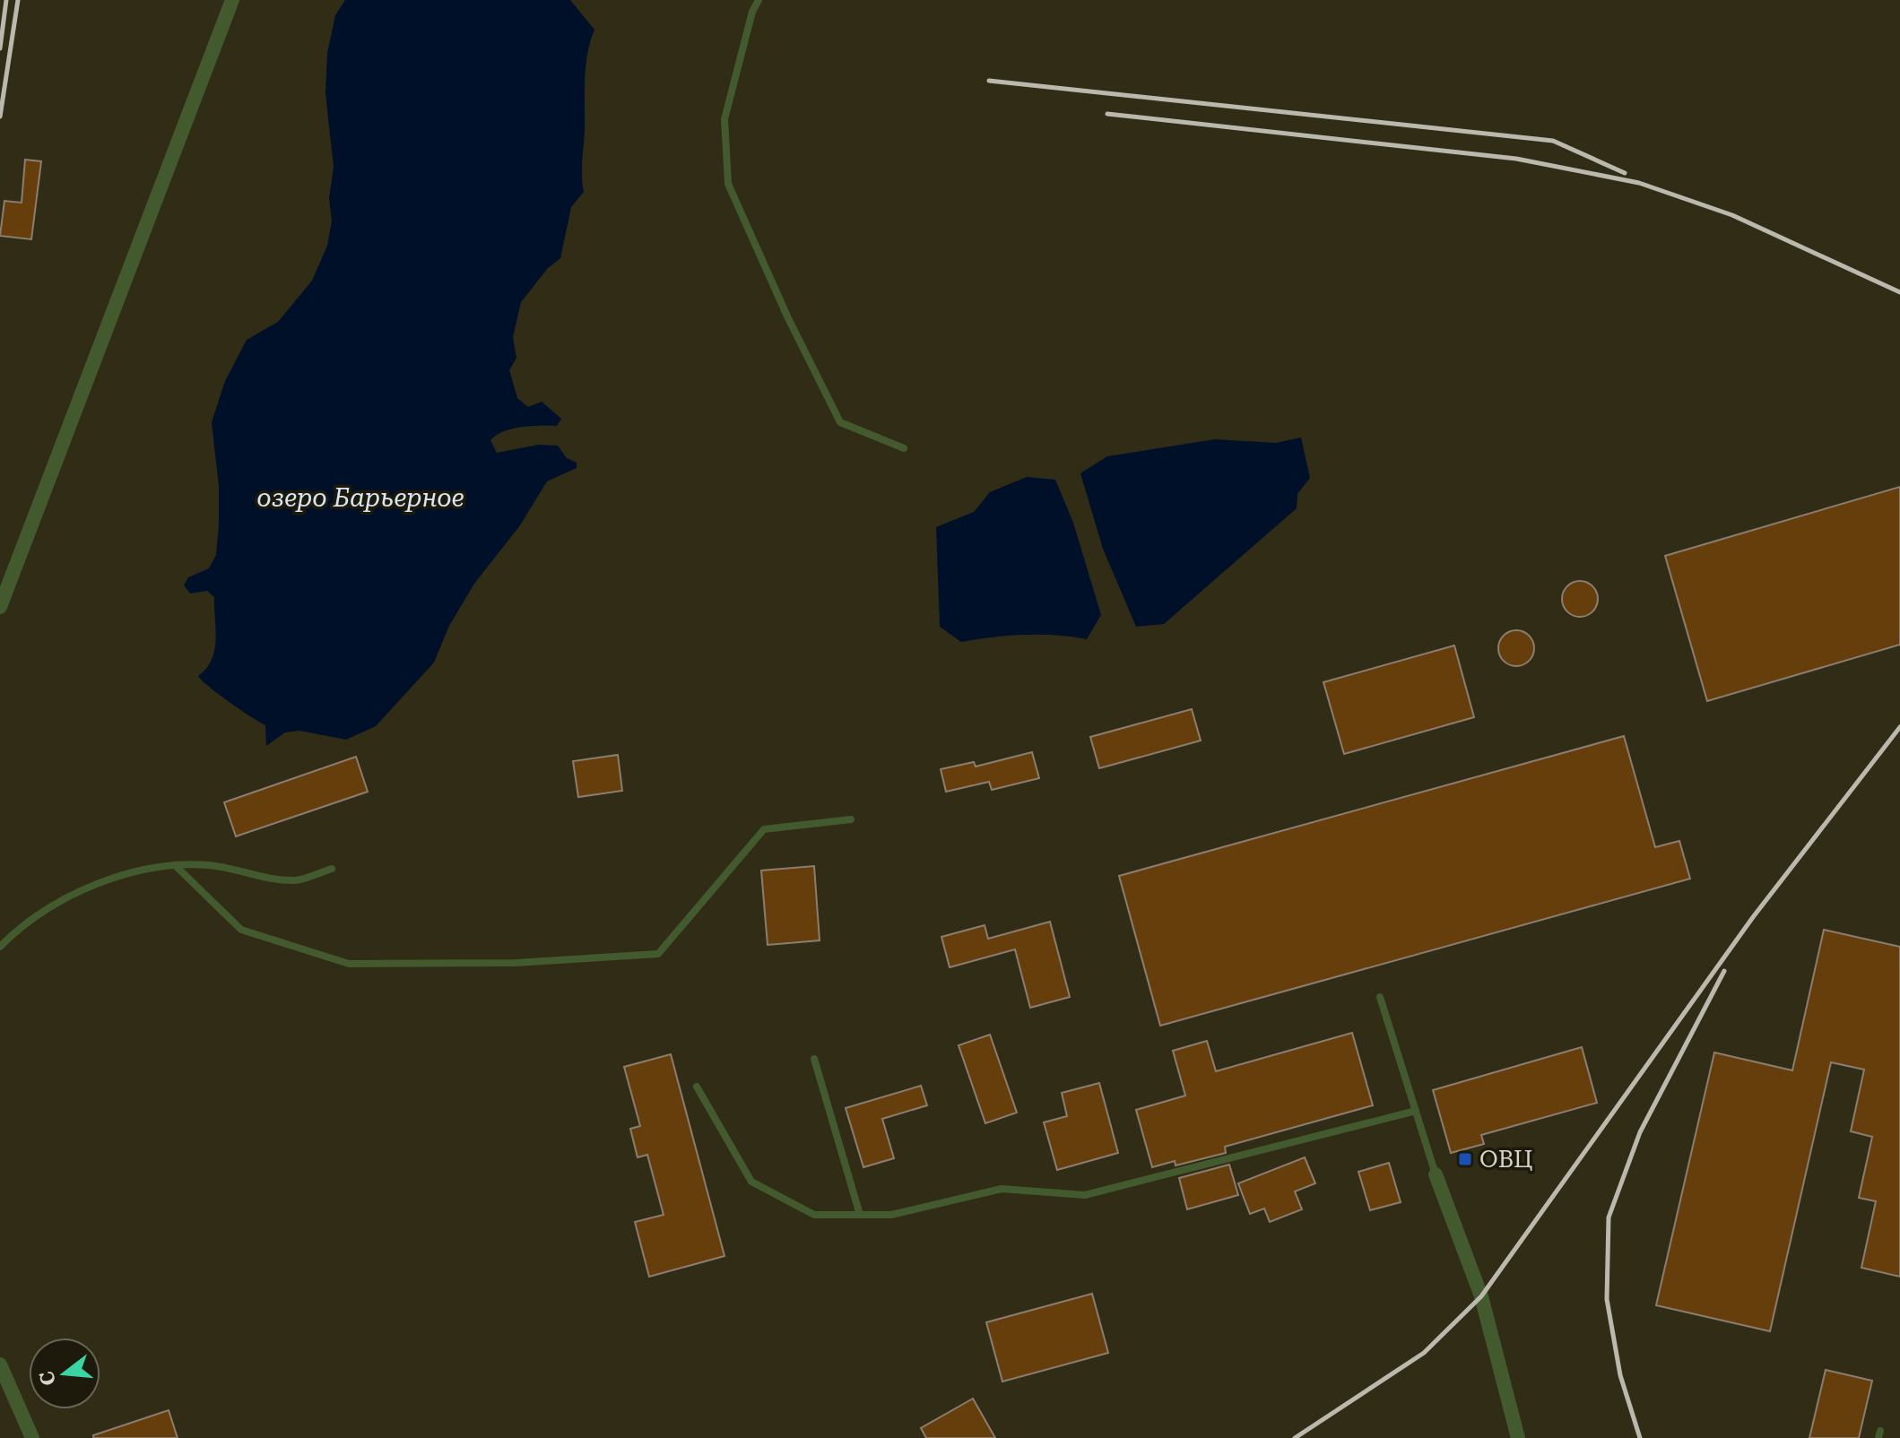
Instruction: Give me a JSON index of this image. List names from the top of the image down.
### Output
{
  "water": ["озеро Барьерное"],
  "places": {
    "transit": ["ОВЦ"]
  },
  "north": "left"
}
